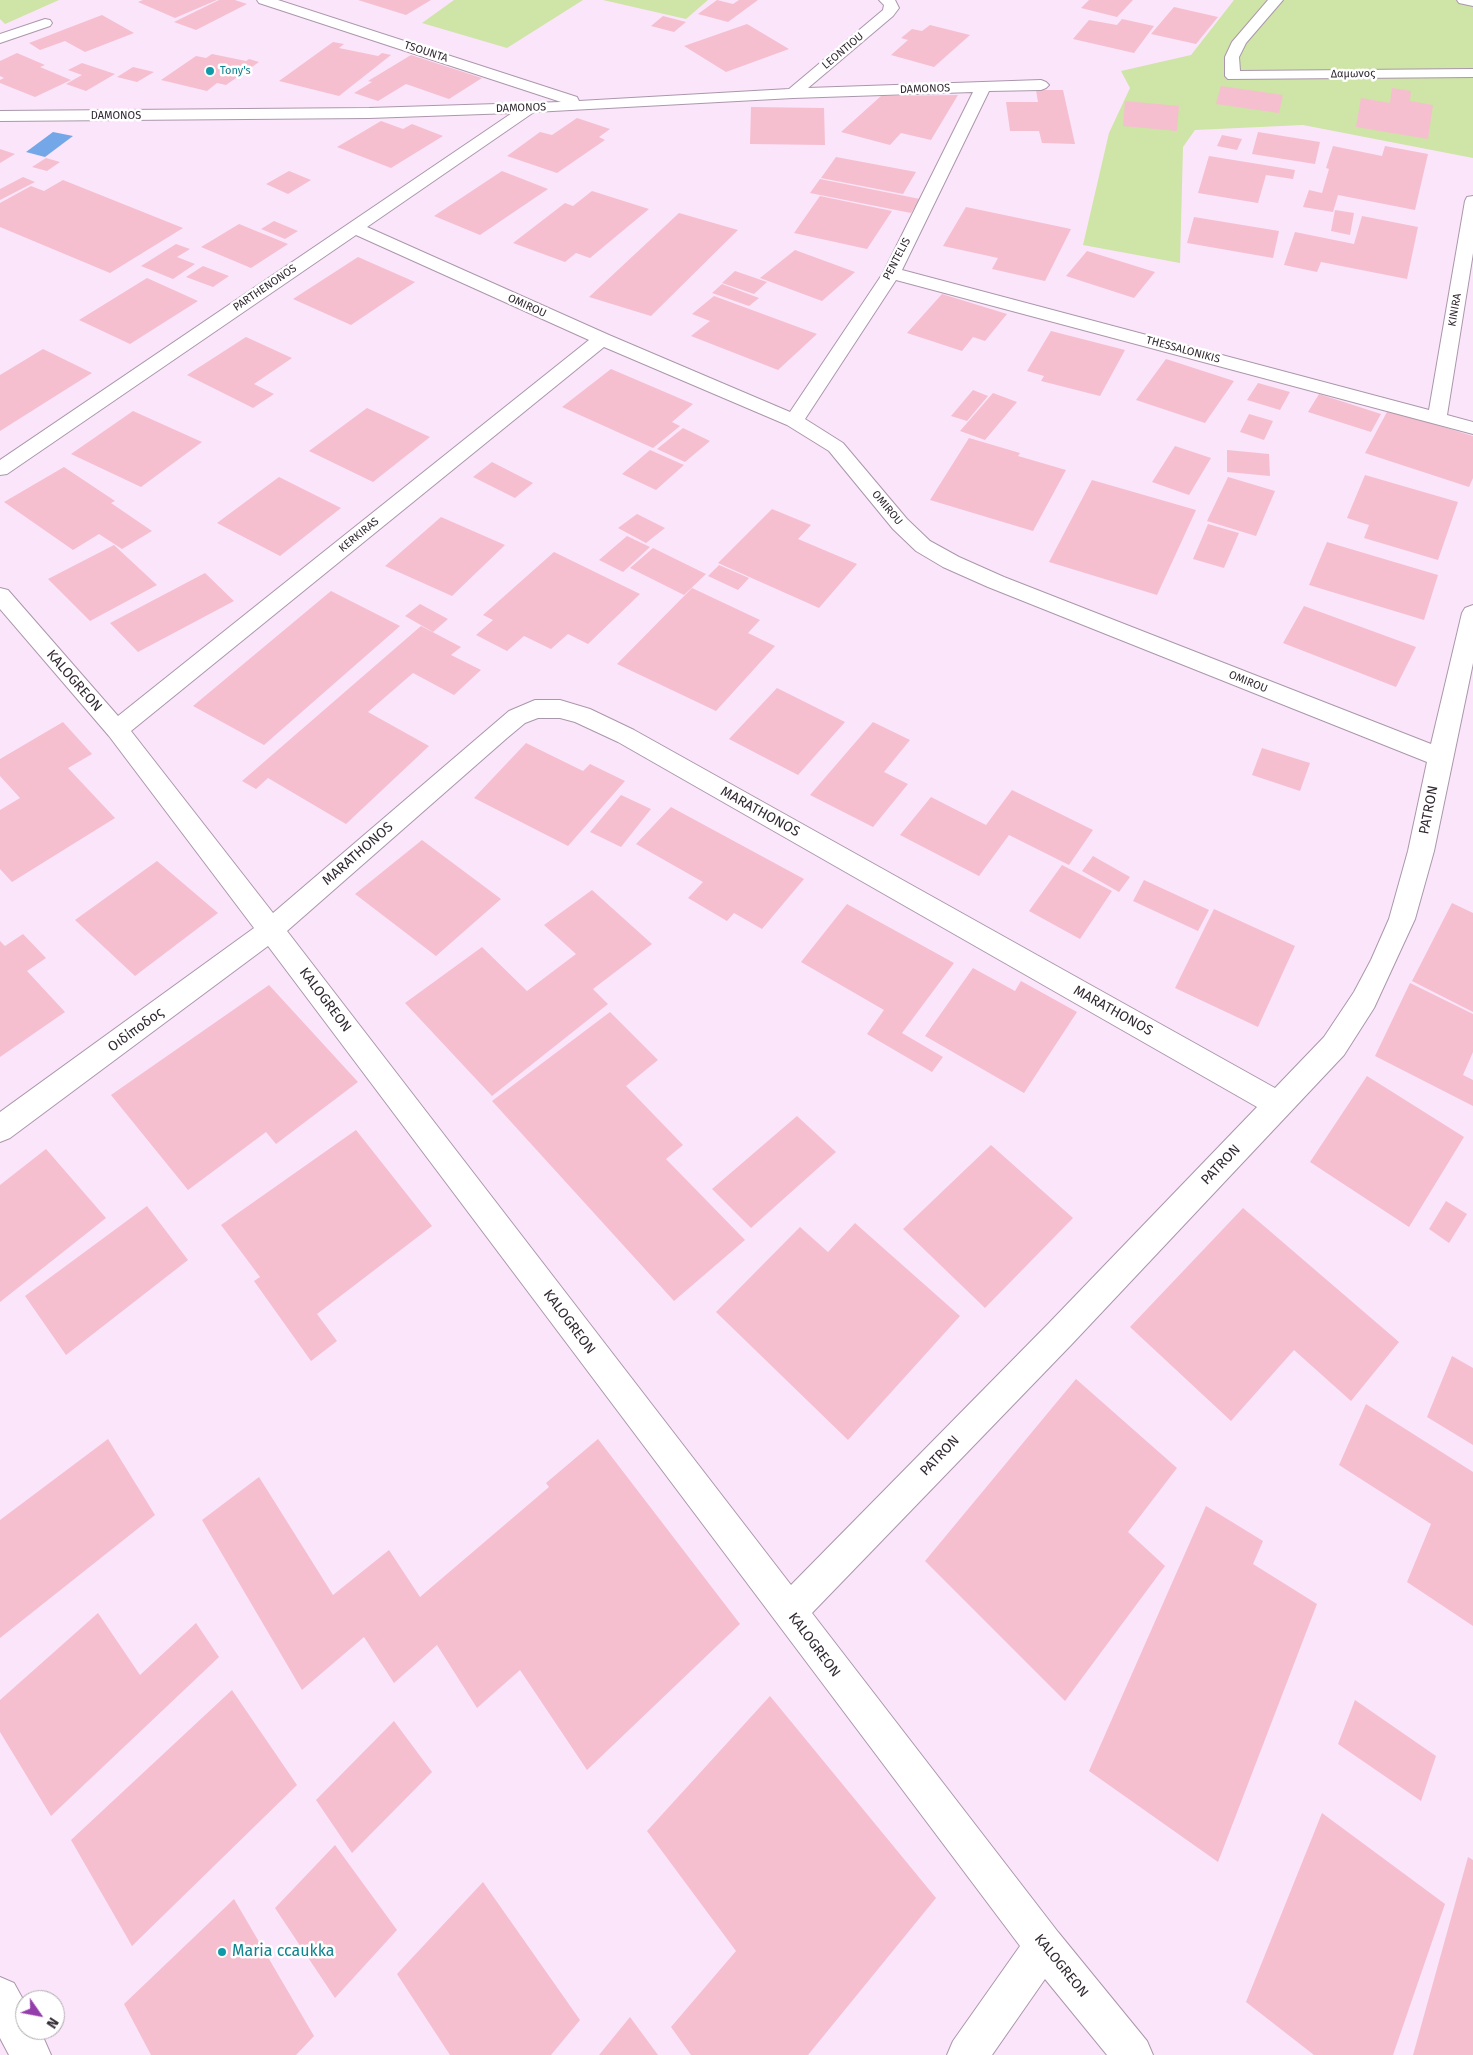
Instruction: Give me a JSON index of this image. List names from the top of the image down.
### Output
{
  "streets": {
    "street": [
      "LEONTIOU",
      "TSOUNTA",
      "Δαμωνος",
      "DAMONOS",
      "PENTELIS",
      "PARTHENONOS",
      "OMIROU",
      "KINIRA",
      "THESSALONIKIS",
      "KERKIRAS",
      "KALOGREON",
      "PATRON",
      "MARATHONOS",
      "Οιδίποδος"
    ]
  },
  "crossings": [
    ["LEONTIOU", "DAMONOS"],
    ["TSOUNTA", "DAMONOS"],
    ["DAMONOS", "PENTELIS"],
    ["DAMONOS", "PARTHENONOS"],
    ["PENTELIS", "OMIROU"],
    ["PENTELIS", "THESSALONIKIS"],
    ["PARTHENONOS", "OMIROU"],
    ["OMIROU", "KERKIRAS"],
    ["OMIROU", "PATRON"],
    ["KINIRA", "THESSALONIKIS"],
    ["KERKIRAS", "KALOGREON"],
    ["KALOGREON", "PATRON"],
    ["KALOGREON", "MARATHONOS"],
    ["KALOGREON", "Οιδίποδος"],
    ["PATRON", "MARATHONOS"],
    ["MARATHONOS", "Οιδίποδος"]
  ],
  "places": ["Tony's", "Maria ccaukka"],
  "north": "bottom right"
}
